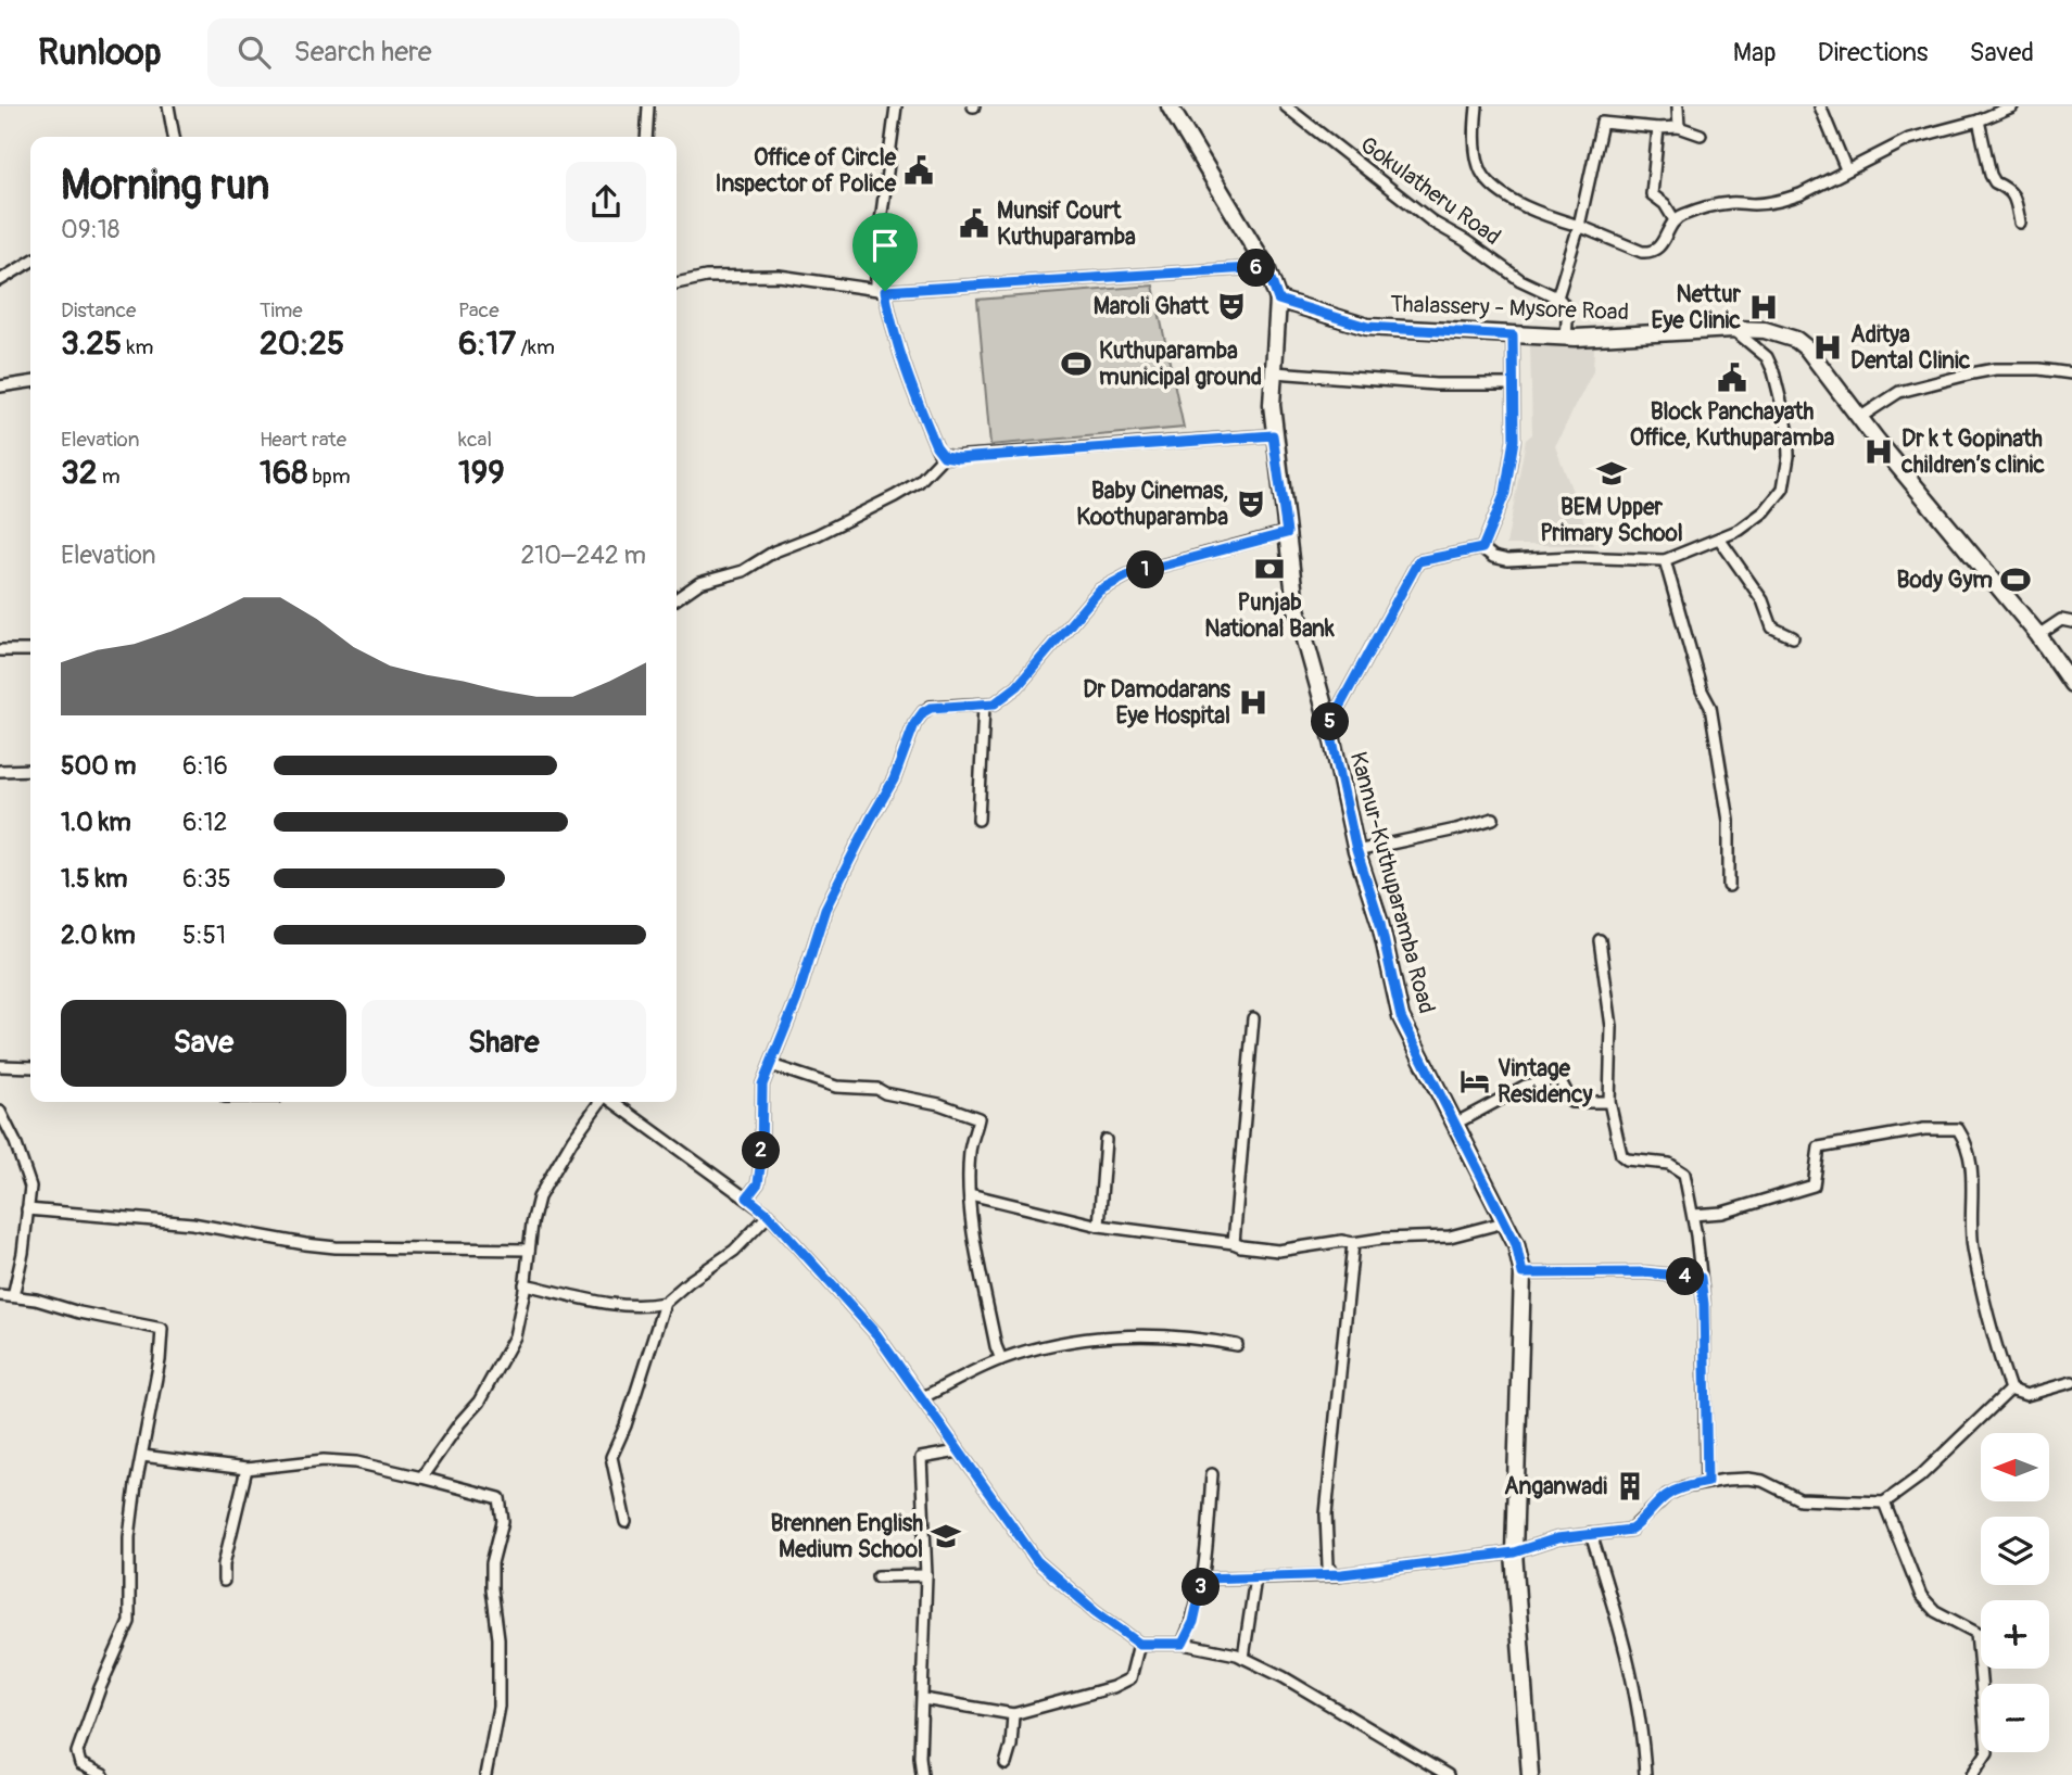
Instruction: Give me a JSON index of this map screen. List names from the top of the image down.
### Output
{
  "streets": {
    "main road": ["Thalassery - Mysore Road", "Kannur-Kuthuparamba Road"],
    "street": ["Gokulatheru Road"]
  },
  "crossings": [
    ["Thalassery - Mysore Road", "Kannur-Kuthuparamba Road"]
  ],
  "places": {
    "public building": ["Office of Circle Inspector of Police", "Munsif Court Kuthuparamba", "Block Panchayath Office, Kuthuparamba"],
    "theatre": ["Maroli Ghatt", "Baby Cinemas, Koothuparamba"],
    "hospital": [
      "Nettur Eye Clinic",
      "Aditya Dental Clinic",
      "Dr k t Gopinath children’s clinic",
      "Dr Damodarans Eye Hospital"
    ],
    "sports": ["Kuthuparamba municipal ground", "Body Gym"],
    "school or university": ["BEM Upper Primary School", "Brennen English Medium School"],
    "bank": ["Punjab National Bank"],
    "hotel": ["Vintage Residency"],
    "building": ["Anganwadi"]
  },
  "north": "left",
  "page": {
    "header": "Runloop",
    "search": "Search here",
    "nav": ["Map", "Directions", "Saved"],
    "heading": ["Morning run", "09:18"],
    "pins": [
      "6",
      "1",
      "5",
      "2",
      "4",
      "3"
    ],
    "stats": [
      ["Distance", "3.25 km"],
      ["Time", "20:25"],
      ["Pace", "6:17 /km"],
      ["Elevation", "32 m"],
      ["Heart rate", "168 bpm"],
      ["kcal", "199"]
    ],
    "chart": ["Elevation", "210–242 m"],
    "list": [
      {
        "name": "500 m",
        "note": "6:16"
      },
      {
        "name": "1.0 km",
        "note": "6:12"
      },
      {
        "name": "1.5 km",
        "note": "6:35"
      },
      {
        "name": "2.0 km",
        "note": "5:51"
      }
    ],
    "buttons": ["Save", "Share"],
    "map_buttons": ["+", "−"]
  }
}
